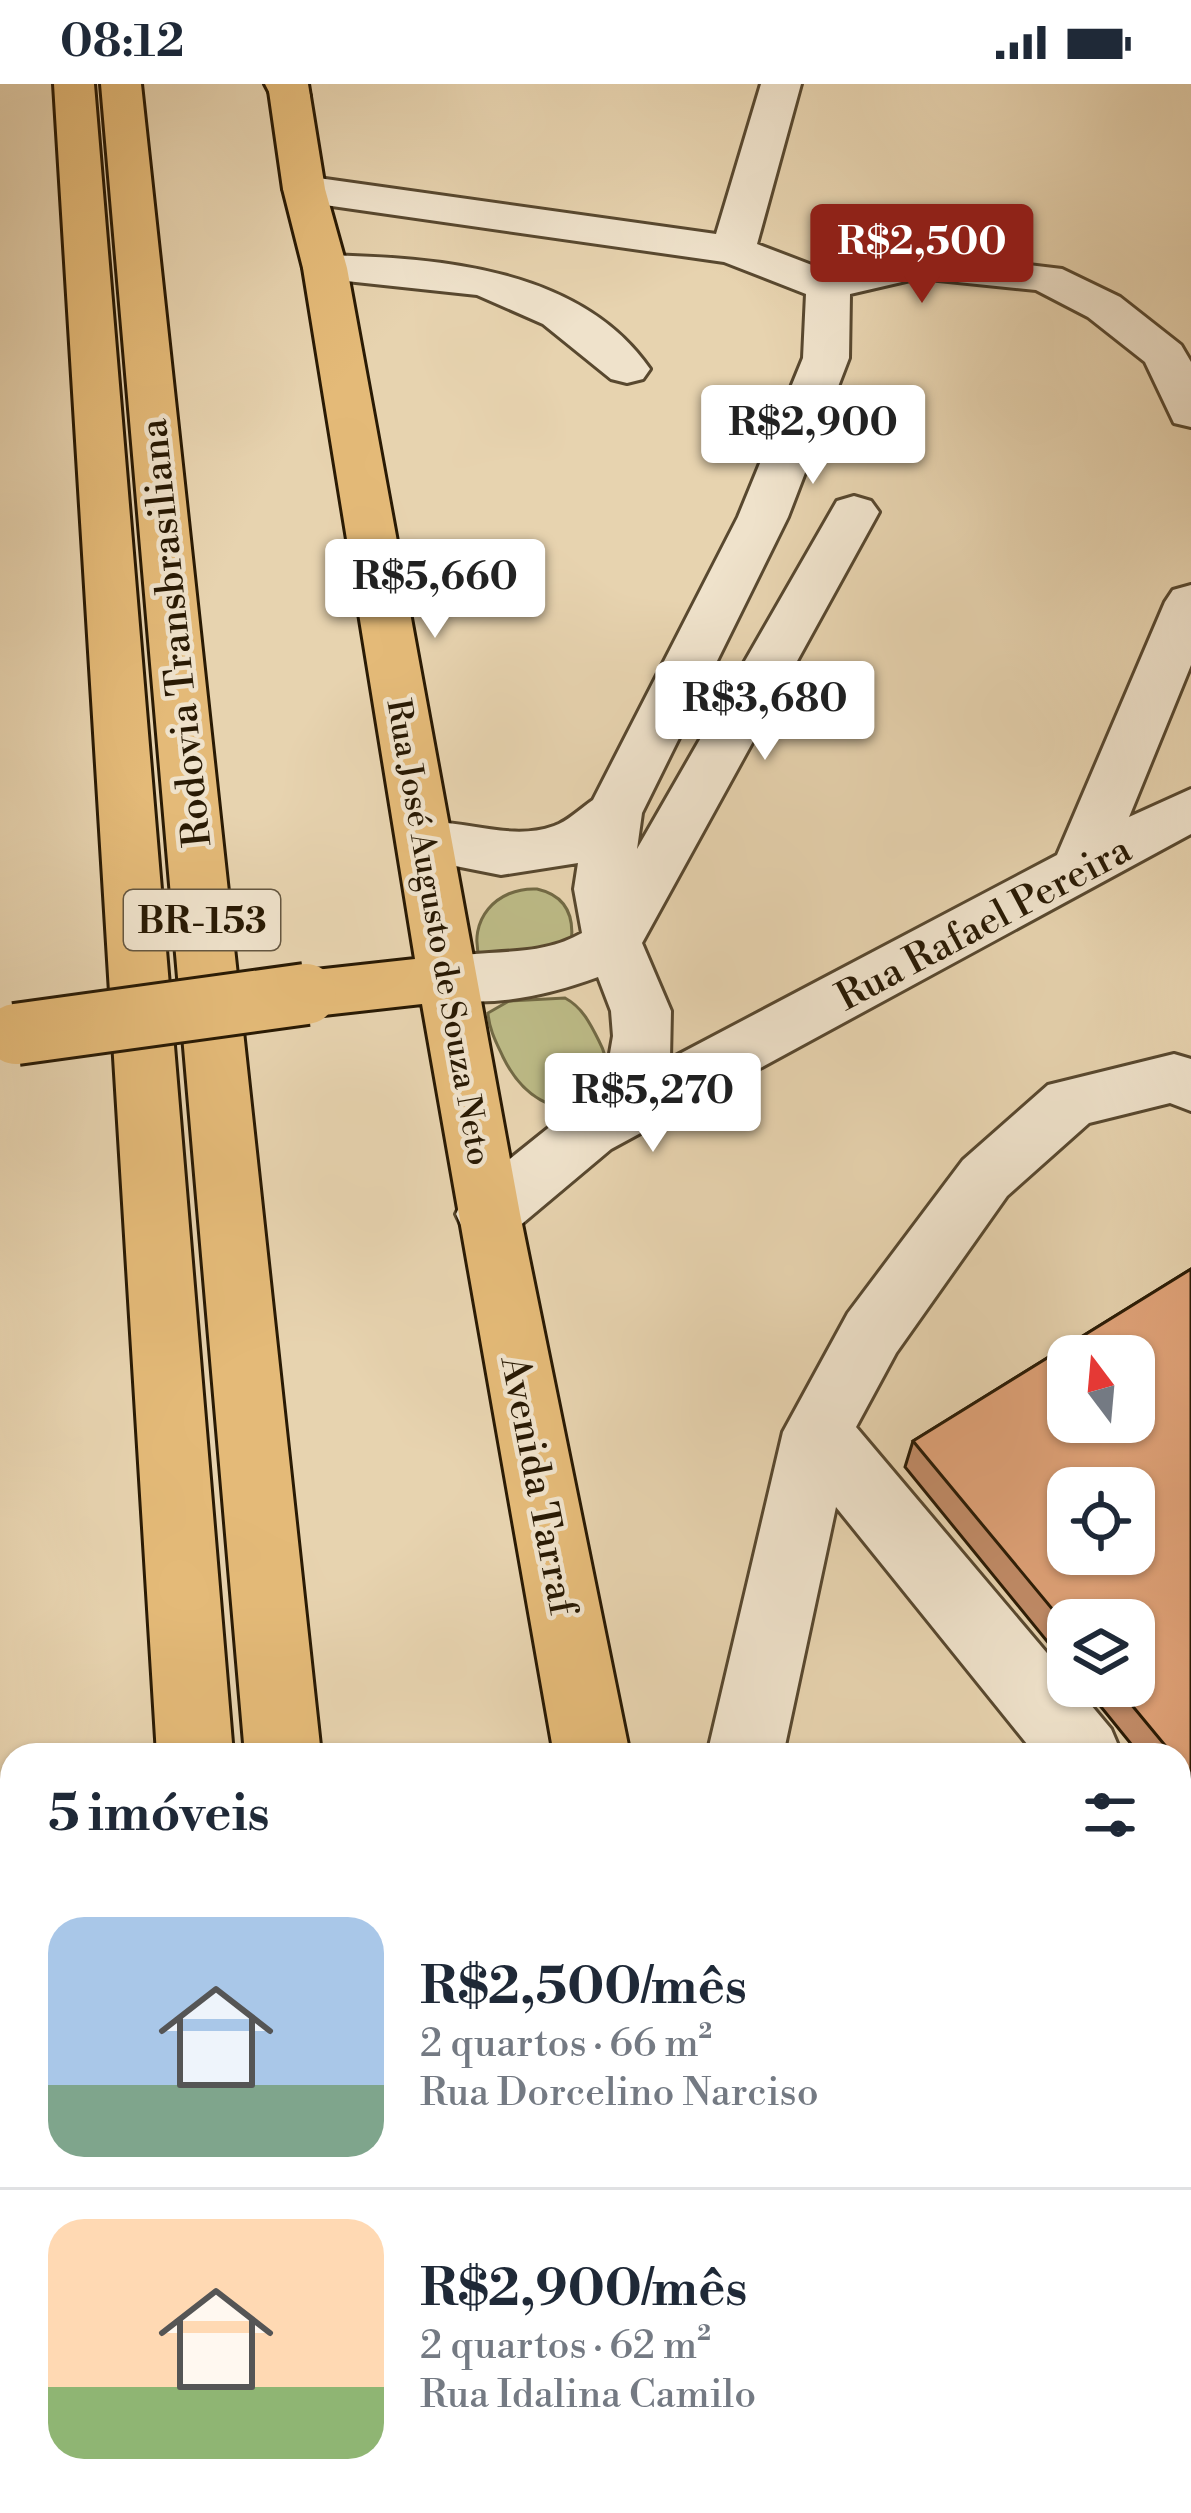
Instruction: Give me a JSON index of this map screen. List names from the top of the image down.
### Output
{
  "streets": {
    "main road": [
      "Rodovia Transbrasiliana",
      "BR-153",
      "Rua José Augusto de Souza Neto",
      "Avenida Tarraf"
    ],
    "street": ["Rua Rafael Pereira"]
  },
  "crossings": [
    ["Rua Rafael Pereira", "Rua José Augusto de Souza Neto"],
    ["Rua Rafael Pereira", "Avenida Tarraf"],
    ["Rua José Augusto de Souza Neto", "Avenida Tarraf"]
  ],
  "north": "top",
  "page": {
    "status": "08:12",
    "price": [
      "R$2,500",
      "R$2,900",
      "R$5,660",
      "R$3,680",
      "R$5,270"
    ],
    "heading": "5 imóveis",
    "list": [
      {
        "name": "R$2,500/mês",
        "note": "2 quartos · 66 m² · Rua Dorcelino Narciso"
      },
      {
        "name": "R$2,900/mês",
        "note": "2 quartos · 62 m² · Rua Idalina Camilo"
      }
    ]
  }
}
